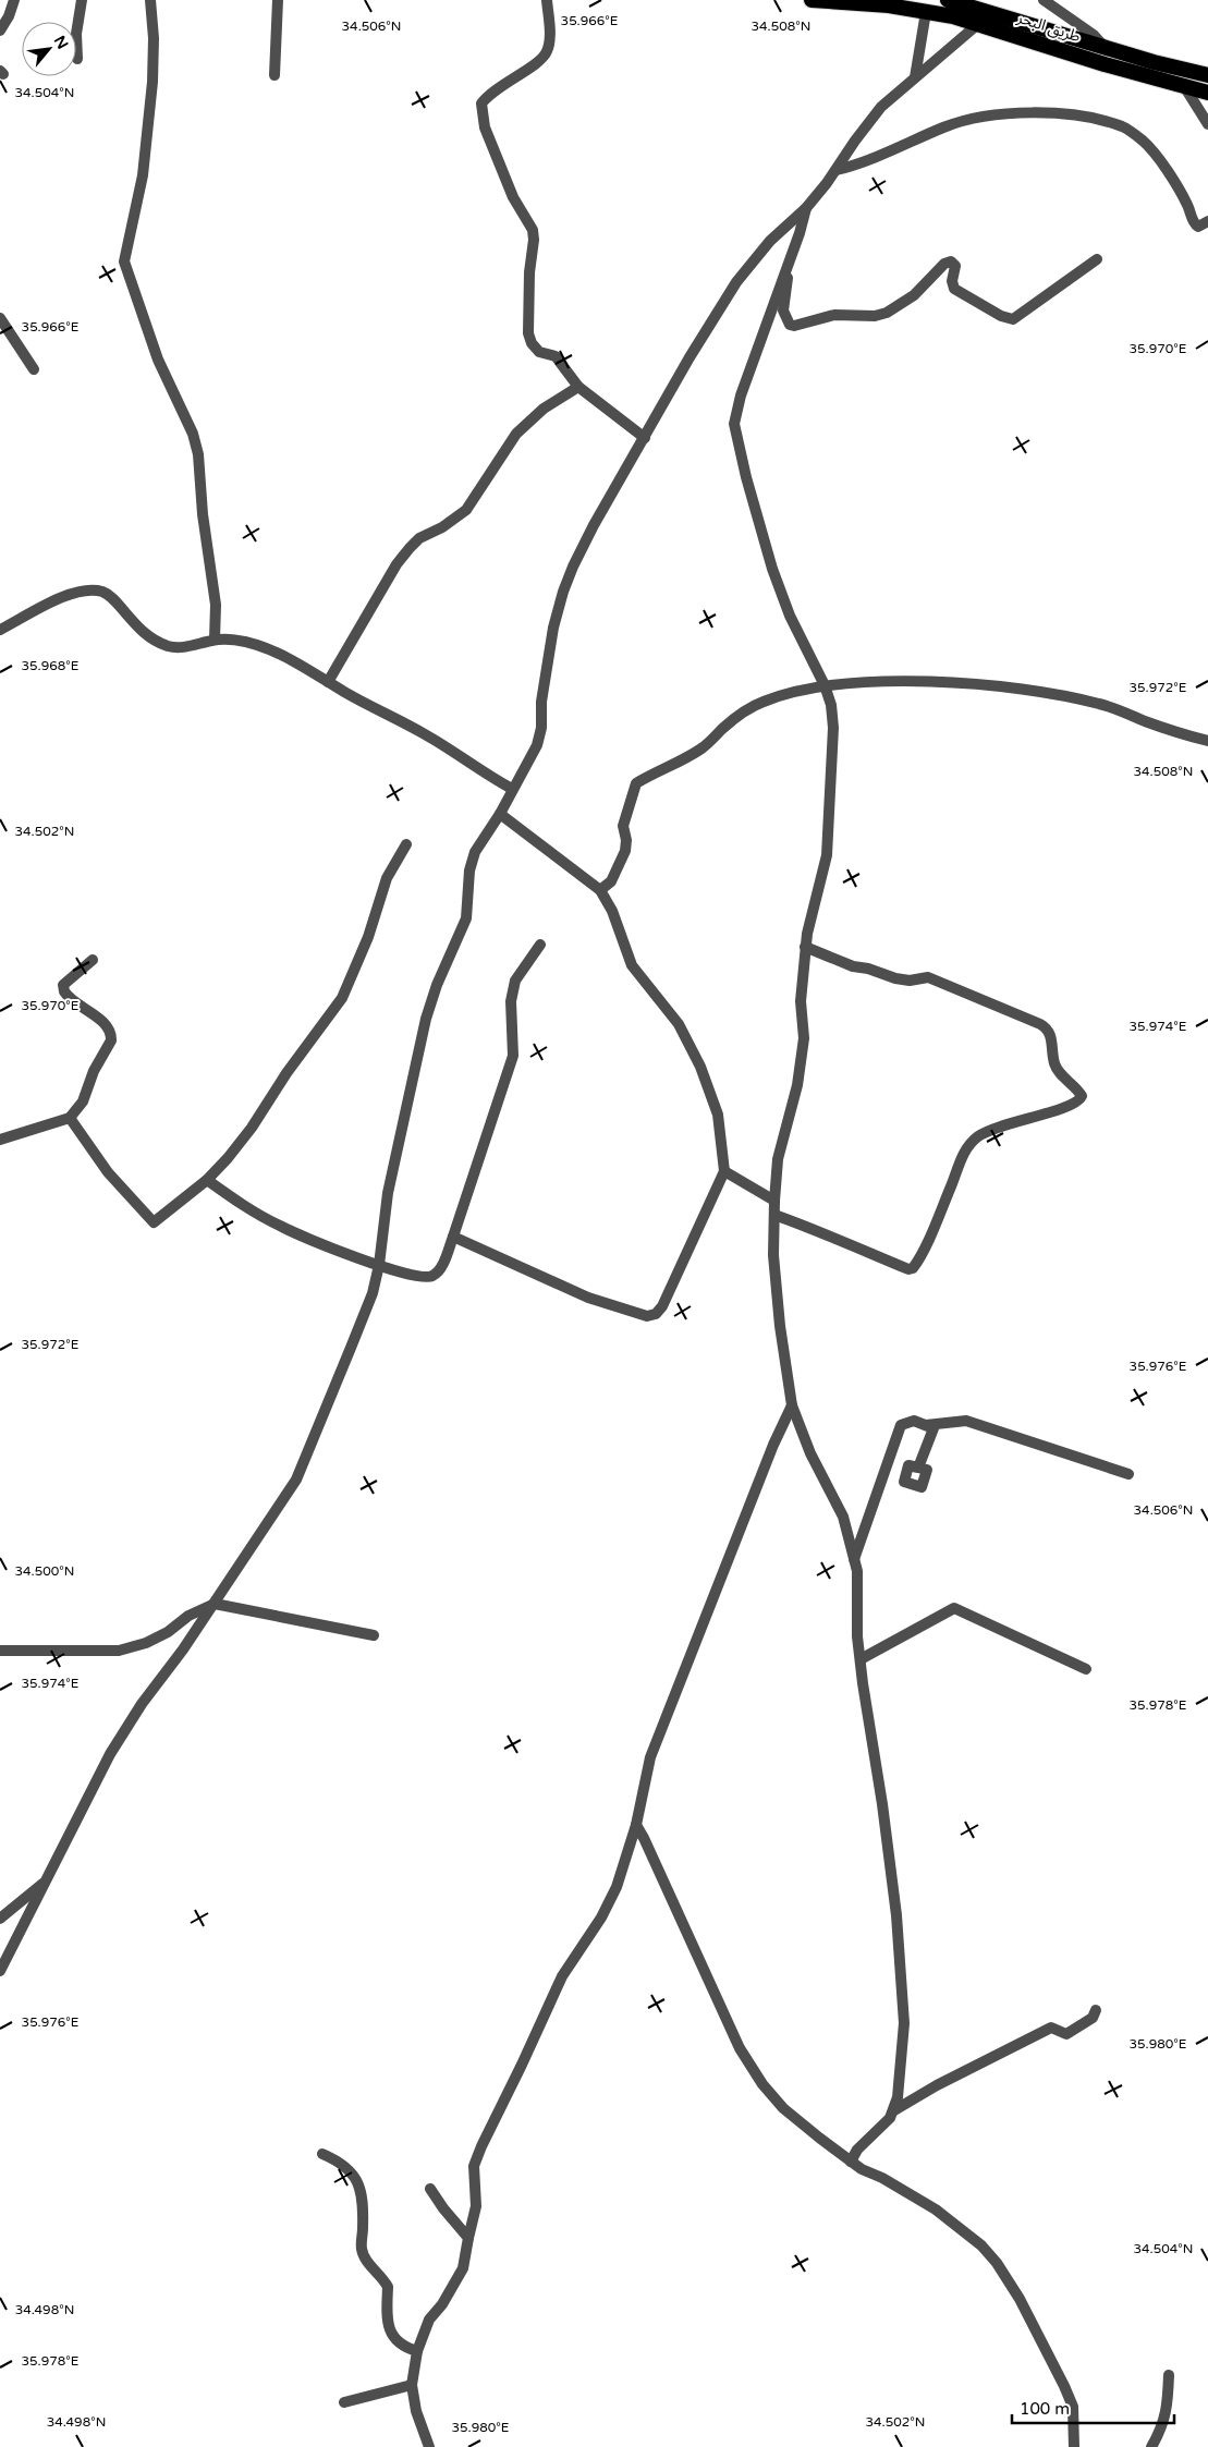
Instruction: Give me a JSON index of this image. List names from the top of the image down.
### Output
{
  "streets": {
    "highway": ["طريق البحر"]
  },
  "scale_bar": "100 m",
  "north": "top right",
  "coordinates": [
    "35.966°E",
    "34.506°N",
    "34.508°N",
    "34.504°N",
    "35.970°E",
    "35.968°E",
    "35.972°E",
    "34.502°N",
    "35.974°E",
    "35.976°E",
    "34.500°N",
    "35.978°E",
    "35.980°E",
    "34.498°N"
  ]
}
